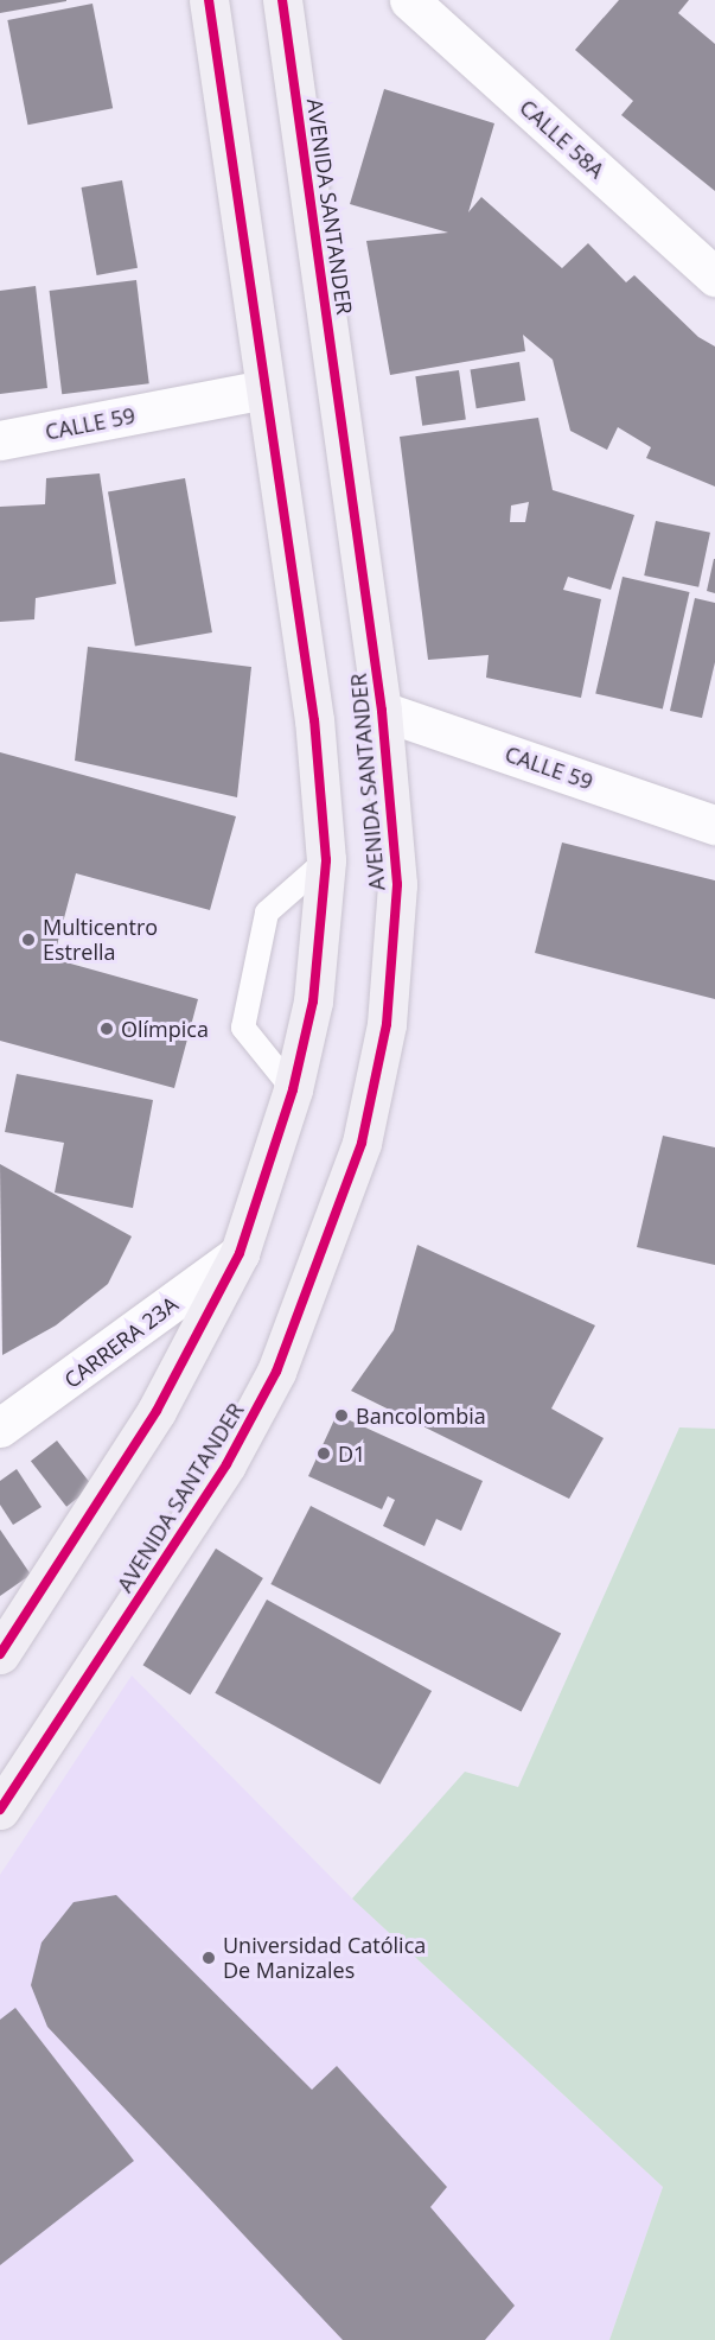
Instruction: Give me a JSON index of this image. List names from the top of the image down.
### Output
{
  "streets": {
    "main road": ["AVENIDA SANTANDER"],
    "street": ["CALLE 58A", "CALLE 59", "CARRERA 23A"]
  },
  "crossings": [
    ["AVENIDA SANTANDER", "CALLE 59"]
  ],
  "places": [
    "Multicentro Estrella",
    "Olímpica",
    "Bancolombia",
    "D1",
    "Universidad Católica De Manizales"
  ]
}
